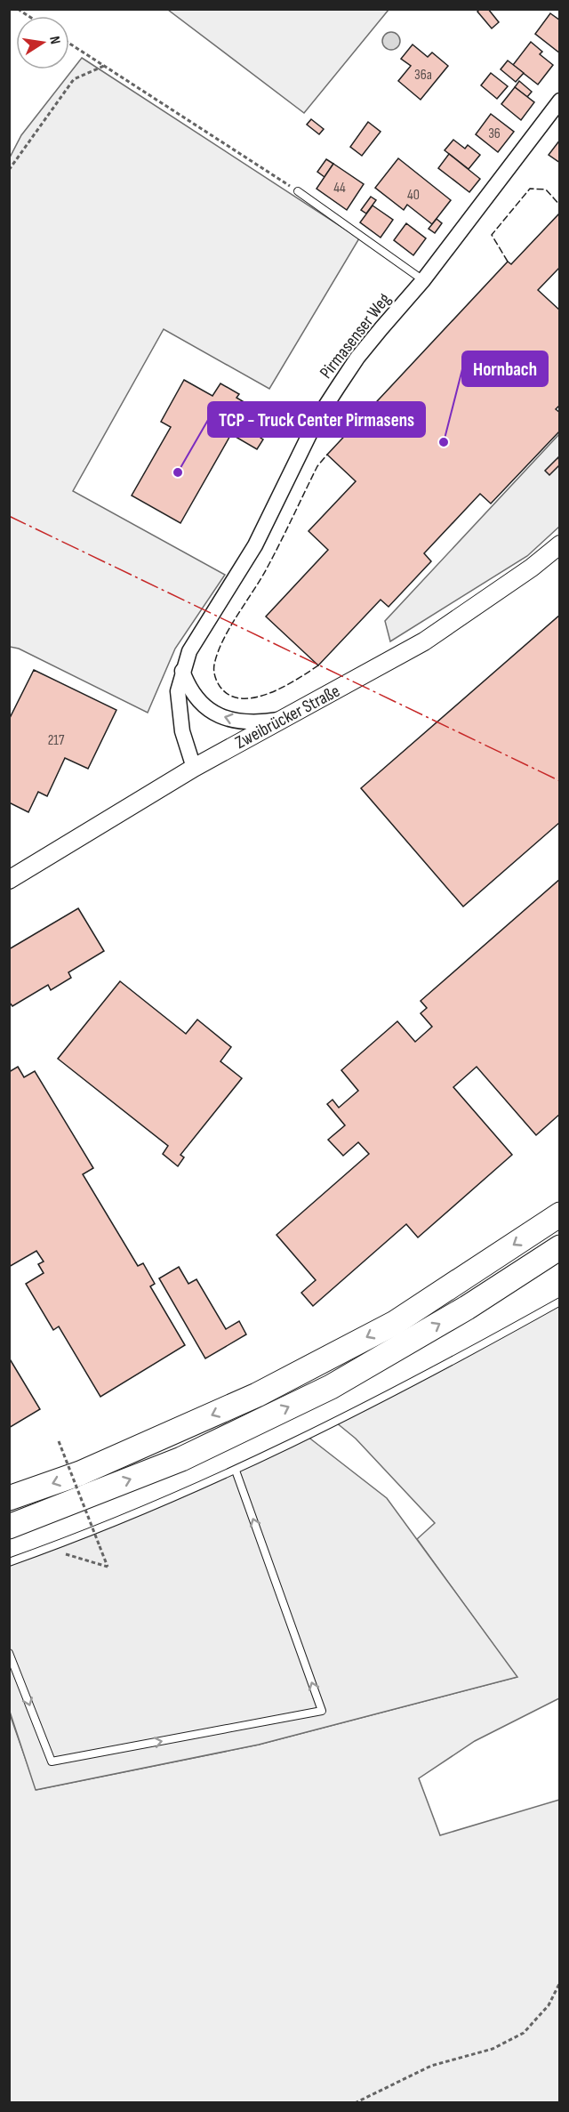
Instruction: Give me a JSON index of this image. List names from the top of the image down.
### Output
{
  "streets": {
    "street": ["Pirmasenser Weg", "Zweibrücker Straße"]
  },
  "crossings": [
    ["Pirmasenser Weg", "Zweibrücker Straße"]
  ],
  "places": ["Hornbach", "TCP - Truck Center Pirmasens"],
  "house_numbers": [
    "36a",
    "36",
    "44",
    "40",
    "217"
  ],
  "north": "right"
}
